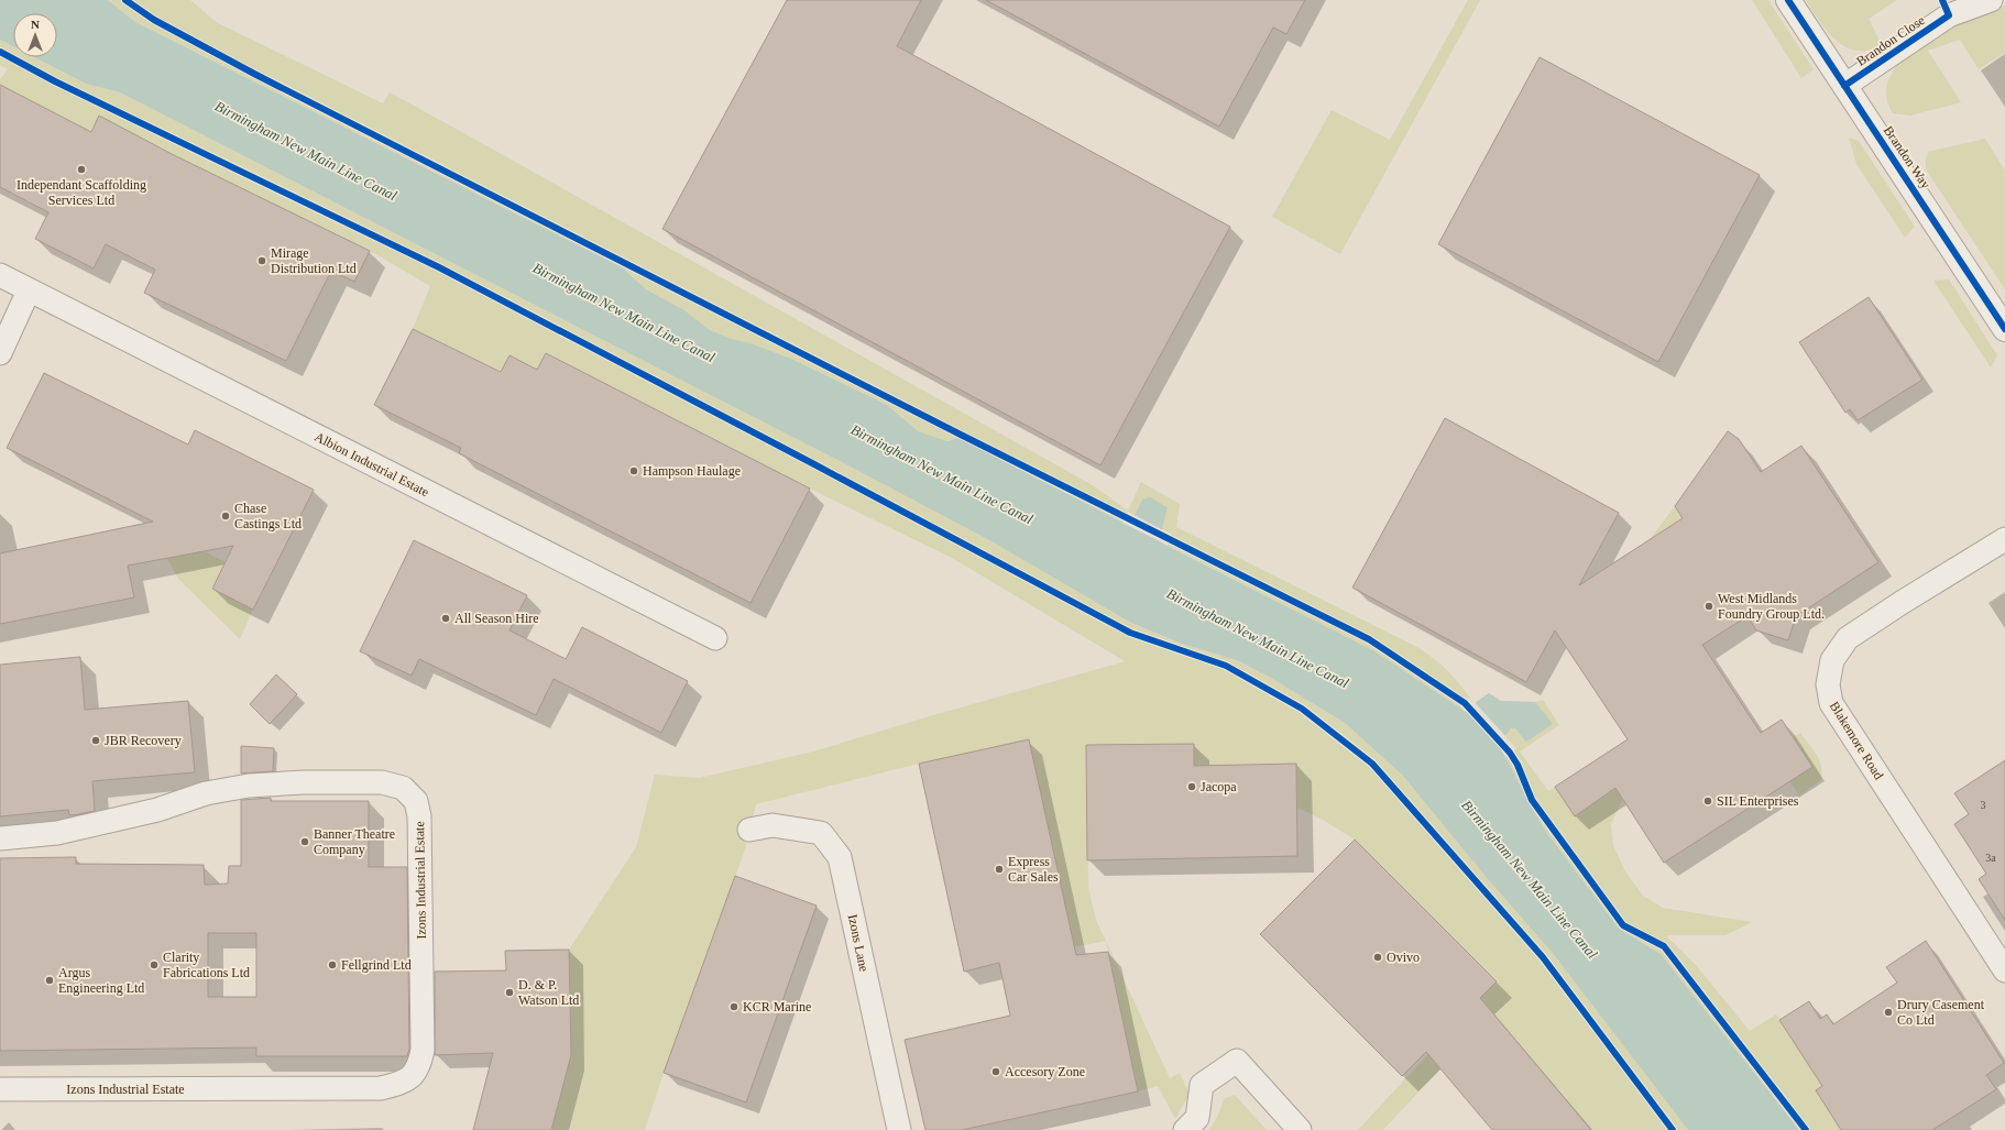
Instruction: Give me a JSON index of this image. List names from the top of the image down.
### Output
{
  "streets": {
    "street": [
      "Brandon Close",
      "Brandon Way",
      "Albion Industrial Estate",
      "Blakemore Road",
      "Izons Industrial Estate",
      "Izons Lane"
    ]
  },
  "crossings": [
    ["Brandon Close", "Brandon Way"]
  ],
  "water": ["Birmingham New Main Line Canal"],
  "places": [
    "Independant Scaffolding Services Ltd",
    "Mirage Distribution Ltd",
    "Hampson Haulage",
    "Chase Castings Ltd",
    "West Midlands Foundry Group Ltd.",
    "All Season Hire",
    "JBR Recovery",
    "Jacopa",
    "SIL Enterprises",
    "Banner Theatre Company",
    "Express Car Sales",
    "Ovivo",
    "Clarity Fabrications Ltd",
    "Fellgrind Ltd",
    "Argus Engineering Ltd",
    "D. & P. Watson Ltd",
    "KCR Marine",
    "Drury Casement Co Ltd",
    "Accesory Zone"
  ],
  "house_numbers": ["3", "3a"],
  "north": "top"
}
